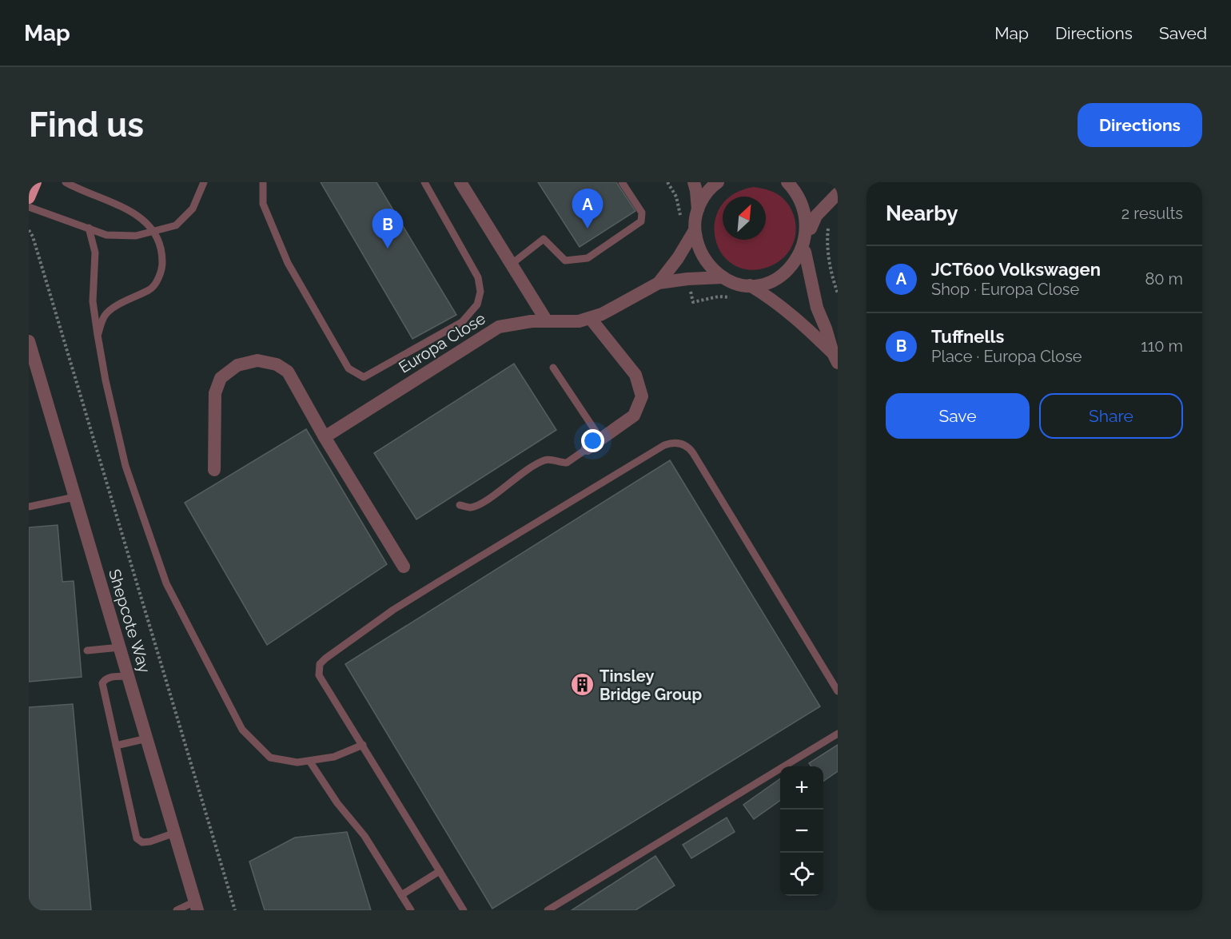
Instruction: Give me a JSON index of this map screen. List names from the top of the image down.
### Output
{
  "streets": {
    "street": ["Europa Close", "Shepcote Way"]
  },
  "places": {
    "building": ["Tinsley Bridge Group"]
  },
  "north": "top right",
  "page": {
    "header": "Map",
    "nav": ["Map", "Directions", "Saved"],
    "buttons": [
      "Directions",
      ["Save", "Share"]
    ],
    "title": "Find us",
    "heading": ["Nearby", "2 results"],
    "pins": ["A", "B"],
    "list": [
      {
        "mark": "A",
        "name": "JCT600 Volkswagen",
        "note": "Shop · Europa Close",
        "value": "80 m"
      },
      {
        "mark": "B",
        "name": "Tuffnells",
        "note": "Place · Europa Close",
        "value": "110 m"
      }
    ],
    "map_buttons": ["+", "−"]
  }
}
